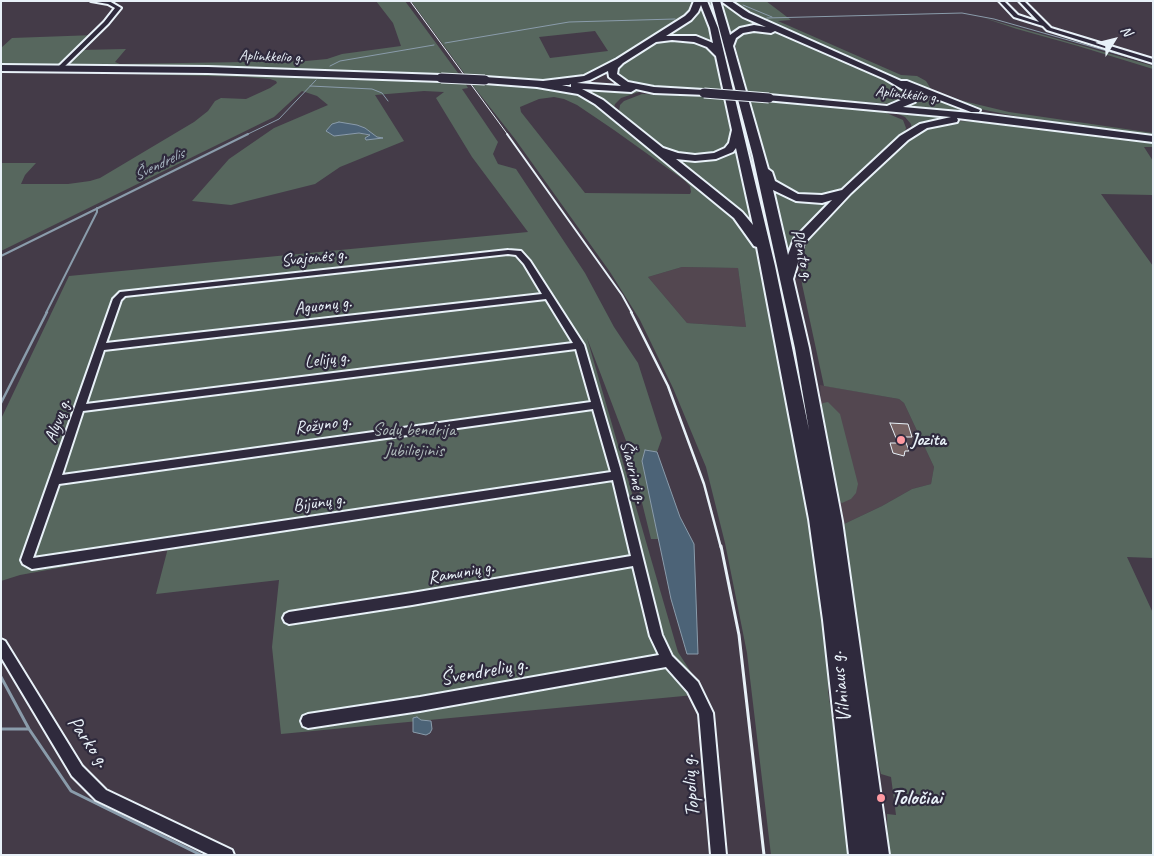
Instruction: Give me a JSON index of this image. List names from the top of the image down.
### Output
{
  "streets": {
    "highway": ["Aplinkkelio g.", "Plento g.", "Vilniaus g."],
    "street": [
      "Svajonės g.",
      "Aguonų g.",
      "Lelijų g.",
      "Alyvų g.",
      "Rožyno g.",
      "Šiaurinė g.",
      "Bijūnų g.",
      "Ramunių g.",
      "Švendrelių g.",
      "Parko g.",
      "Topolių g."
    ]
  },
  "crossings": [
    ["Plento g.", "Vilniaus g."],
    ["Svajonės g.", "Alyvų g."],
    ["Svajonės g.", "Šiaurinė g."],
    ["Aguonų g.", "Alyvų g."],
    ["Aguonų g.", "Šiaurinė g."],
    ["Lelijų g.", "Alyvų g."],
    ["Lelijų g.", "Šiaurinė g."],
    ["Alyvų g.", "Rožyno g."],
    ["Alyvų g.", "Bijūnų g."],
    ["Rožyno g.", "Šiaurinė g."],
    ["Šiaurinė g.", "Bijūnų g."],
    ["Šiaurinė g.", "Ramunių g."],
    ["Šiaurinė g.", "Švendrelių g."],
    ["Šiaurinė g.", "Topolių g."]
  ],
  "water": ["Švendrelis"],
  "parks": ["Sodų bendrija Jubiliejinis"],
  "places": ["Jozita", "Toločiai"],
  "north": "top right"
}
